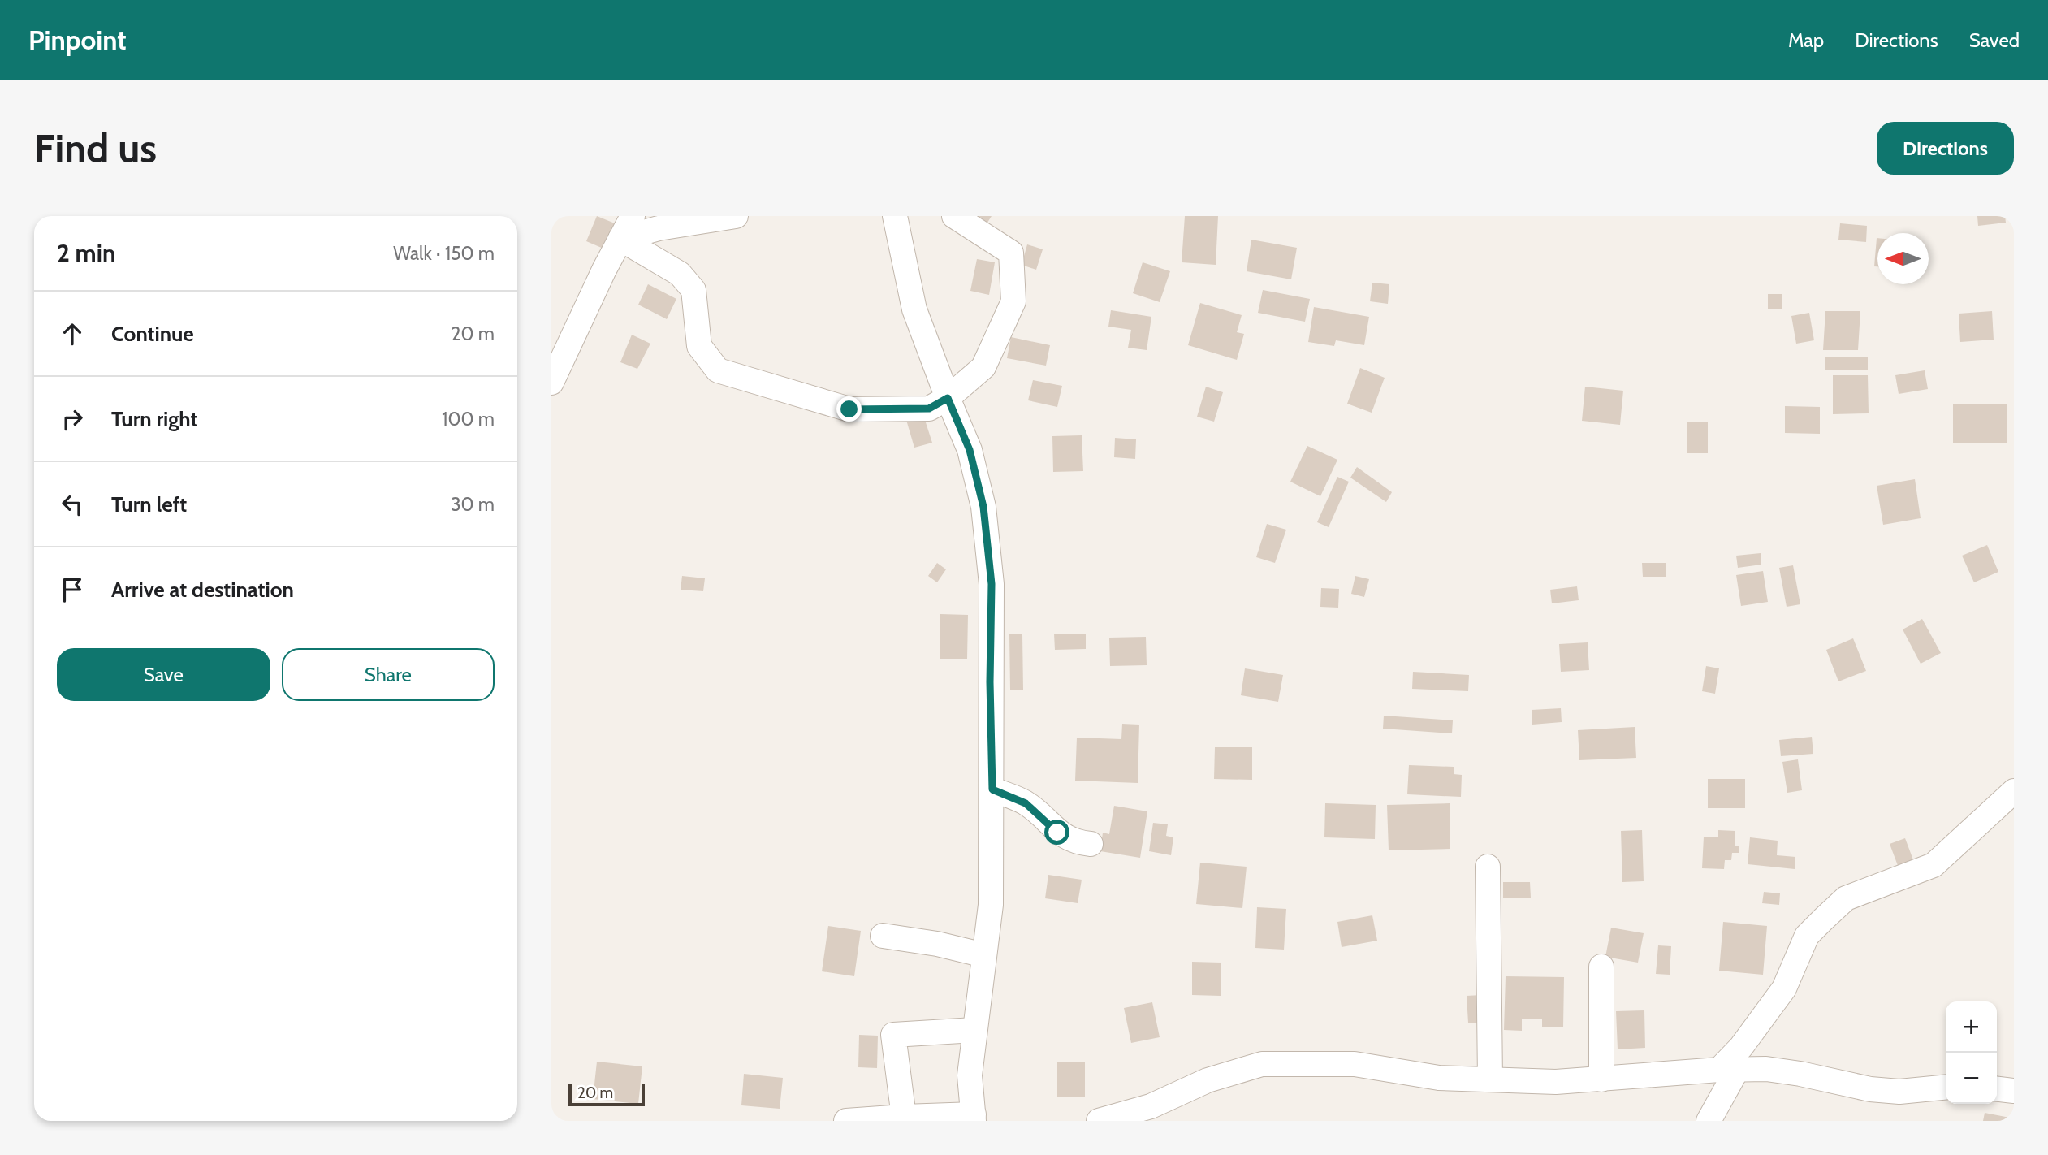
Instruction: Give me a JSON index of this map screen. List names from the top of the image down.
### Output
{
  "scale_bar": "20 m",
  "north": "left",
  "page": {
    "header": "Pinpoint",
    "nav": ["Map", "Directions", "Saved"],
    "buttons": [
      "Directions",
      ["Save", "Share"]
    ],
    "title": "Find us",
    "heading": ["2 min", "Walk · 150 m"],
    "list": [
      ["Continue", "20 m"],
      ["Turn right", "100 m"],
      ["Turn left", "30 m"],
      "Arrive at destination"
    ],
    "map_buttons": ["+", "−"],
    "scale": "20 m"
  }
}
